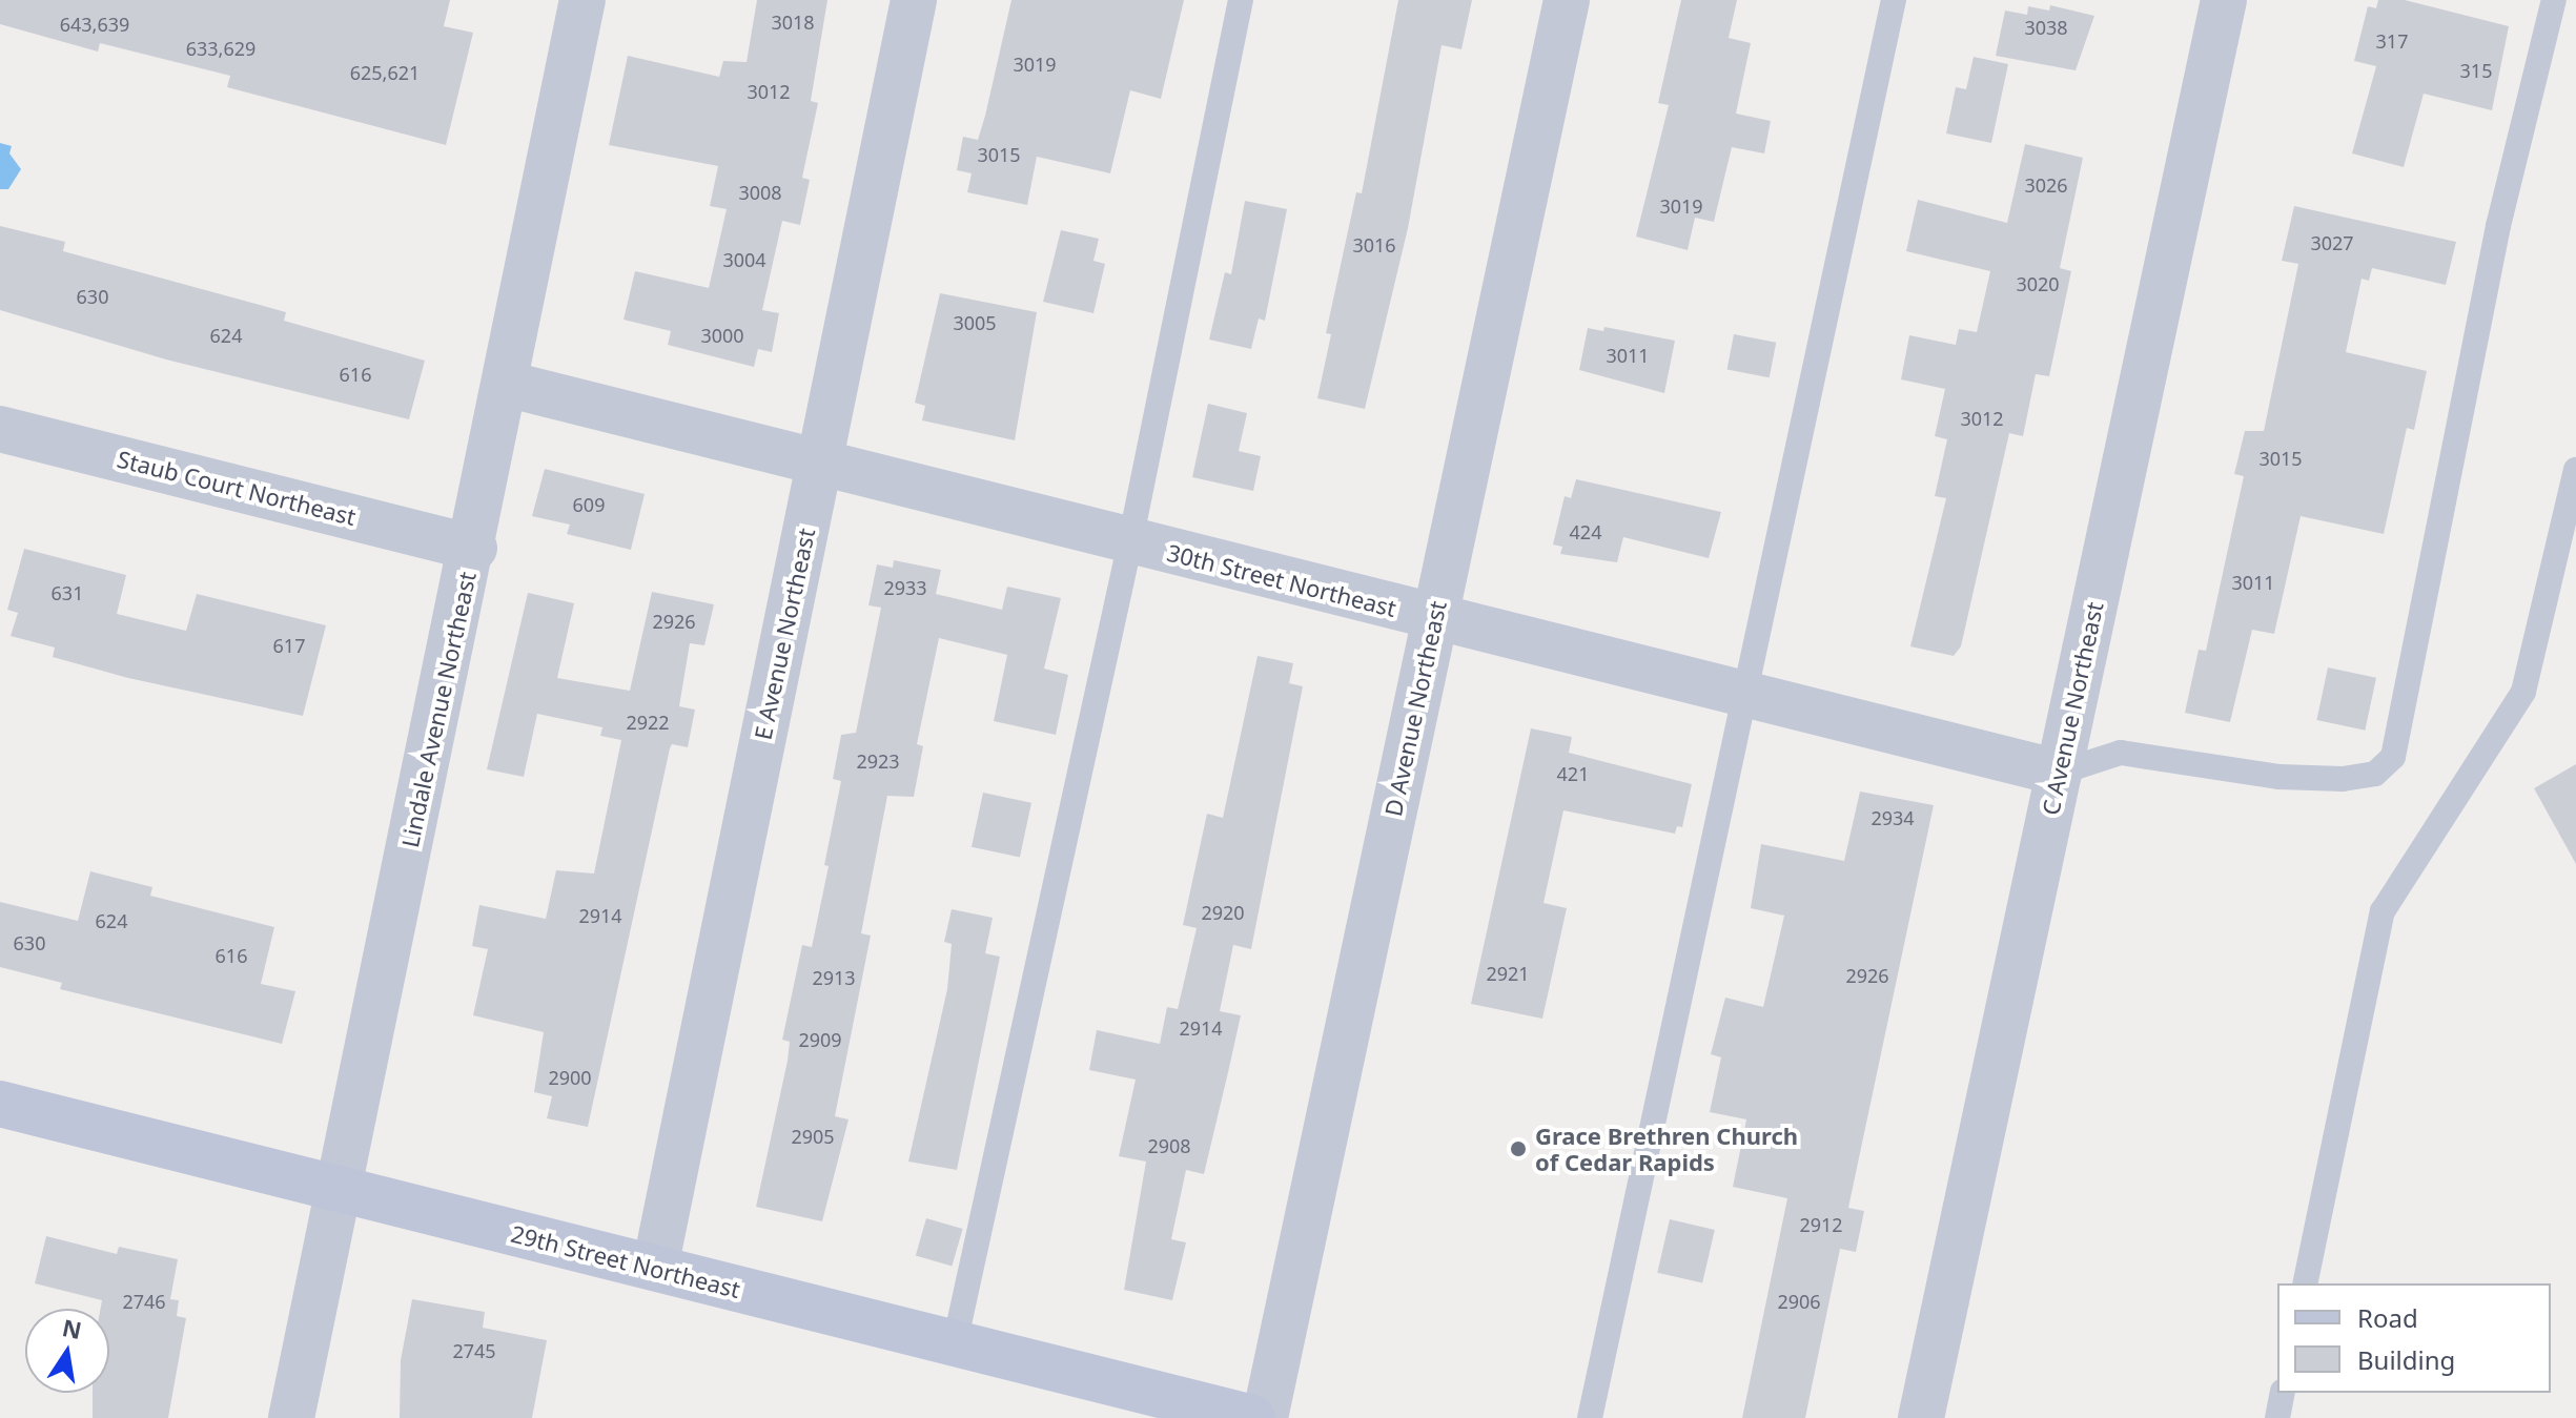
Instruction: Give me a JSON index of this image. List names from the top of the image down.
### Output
{
  "streets": {
    "main road": ["29th Street Northeast"],
    "street": [
      "Staub Court Northeast",
      "30th Street Northeast",
      "E Avenue Northeast",
      "D Avenue Northeast",
      "C Avenue Northeast",
      "Lindale Avenue Northeast"
    ]
  },
  "crossings": [
    ["Staub Court Northeast", "Lindale Avenue Northeast"],
    ["30th Street Northeast", "E Avenue Northeast"],
    ["30th Street Northeast", "D Avenue Northeast"],
    ["30th Street Northeast", "C Avenue Northeast"],
    ["30th Street Northeast", "Lindale Avenue Northeast"],
    ["E Avenue Northeast", "29th Street Northeast"],
    ["Lindale Avenue Northeast", "29th Street Northeast"]
  ],
  "places": ["Grace Brethren Church of Cedar Rapids"],
  "house_numbers": [
    "3018",
    "643,639",
    "3038",
    "317",
    "633,629",
    "3019",
    "315",
    "625,621",
    "3012",
    "3015",
    "3026",
    "3008",
    "3019",
    "3027",
    "3016",
    "3004",
    "3020",
    "630",
    "3005",
    "624",
    "3000",
    "3011",
    "616",
    "3012",
    "3015",
    "609",
    "424",
    "3011",
    "2933",
    "631",
    "2926",
    "617",
    "2922",
    "2923",
    "421",
    "2934",
    "2920",
    "2914",
    "624",
    "630",
    "616",
    "2921",
    "2926",
    "2913",
    "2914",
    "2909",
    "2900",
    "2905",
    "2908",
    "2912",
    "2746",
    "2906",
    "2745"
  ],
  "legend": ["Road", "Building"],
  "north": "top"
}
